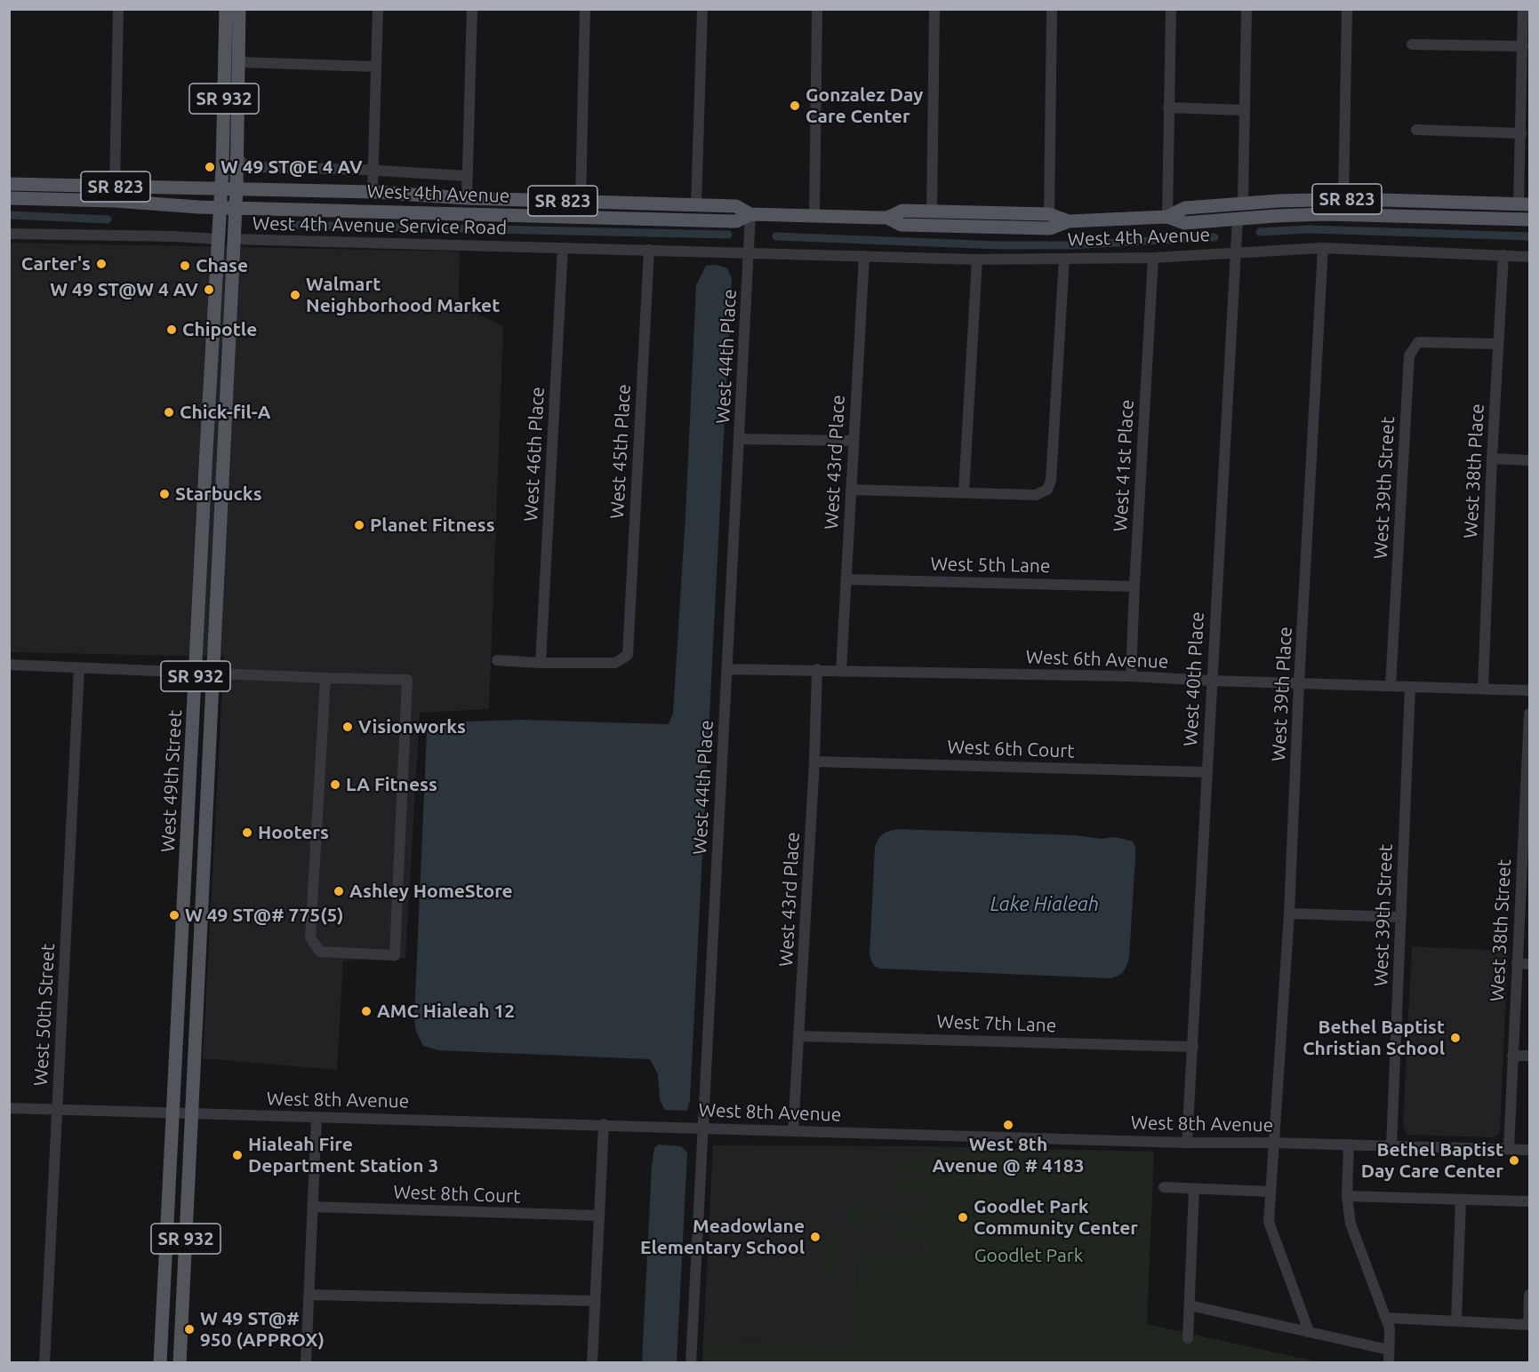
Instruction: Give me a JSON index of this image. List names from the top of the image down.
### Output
{
  "streets": {
    "main road": [
      "SR 932",
      "SR 823",
      "West 4th Avenue",
      "West 49th Street"
    ],
    "street": [
      "West 4th Avenue Service Road",
      "West 44th Place",
      "West 45th Place",
      "West 46th Place",
      "West 43rd Place",
      "West 41st Place",
      "West 38th Place",
      "West 39th Street",
      "West 5th Lane",
      "West 6th Avenue",
      "West 40th Place",
      "West 39th Place",
      "West 6th Court",
      "West 38th Street",
      "West 50th Street",
      "West 7th Lane",
      "West 8th Avenue",
      "West 8th Court"
    ]
  },
  "crossings": [
    ["SR 823", "West 4th Avenue"],
    ["SR 823", "West 49th Street"],
    ["West 4th Avenue", "West 4th Avenue Service Road"],
    ["West 4th Avenue", "West 44th Place"],
    ["West 4th Avenue", "West 43rd Place"],
    ["West 4th Avenue", "West 41st Place"],
    ["West 4th Avenue", "West 38th Place"],
    ["West 4th Avenue", "West 40th Place"],
    ["West 4th Avenue", "West 39th Place"],
    ["West 4th Avenue", "West 49th Street"],
    ["West 4th Avenue Service Road", "West 44th Place"],
    ["West 4th Avenue Service Road", "West 45th Place"],
    ["West 4th Avenue Service Road", "West 46th Place"],
    ["West 4th Avenue Service Road", "West 49th Street"],
    ["West 44th Place", "West 6th Avenue"],
    ["West 44th Place", "West 8th Avenue"],
    ["West 45th Place", "West 46th Place"],
    ["West 43rd Place", "West 5th Lane"],
    ["West 43rd Place", "West 6th Avenue"],
    ["West 43rd Place", "West 6th Court"],
    ["West 43rd Place", "West 7th Lane"],
    ["West 43rd Place", "West 8th Avenue"],
    ["West 41st Place", "West 5th Lane"],
    ["West 41st Place", "West 6th Avenue"],
    ["West 38th Place", "West 39th Street"],
    ["West 38th Place", "West 6th Avenue"],
    ["West 39th Street", "West 6th Avenue"],
    ["West 39th Street", "West 8th Avenue"],
    ["West 6th Avenue", "West 40th Place"],
    ["West 6th Avenue", "West 39th Place"],
    ["West 40th Place", "West 6th Court"],
    ["West 40th Place", "West 7th Lane"],
    ["West 40th Place", "West 8th Avenue"],
    ["West 39th Place", "West 8th Avenue"],
    ["West 49th Street", "West 8th Avenue"],
    ["West 38th Street", "West 8th Avenue"],
    ["West 50th Street", "West 8th Avenue"]
  ],
  "water": ["Lake Hialeah"],
  "parks": ["Goodlet Park"],
  "places": [
    "Gonzalez Day Care Center",
    "W 49 ST@E 4 AV",
    "Carter's",
    "Chase",
    "W 49 ST@W 4 AV",
    "Walmart Neighborhood Market",
    "Chipotle",
    "Chick-fil-A",
    "Starbucks",
    "Planet Fitness",
    "Visionworks",
    "LA Fitness",
    "Hooters",
    "Ashley HomeStore",
    "W 49 ST@# 775(5)",
    "AMC Hialeah 12",
    "Bethel Baptist Christian School",
    "West 8th Avenue @ # 4183",
    "Hialeah Fire Department Station 3",
    "Bethel Baptist Day Care Center",
    "Goodlet Park Community Center",
    "Meadowlane Elementary School",
    "W 49 ST@# 950 (APPROX)"
  ]
}
